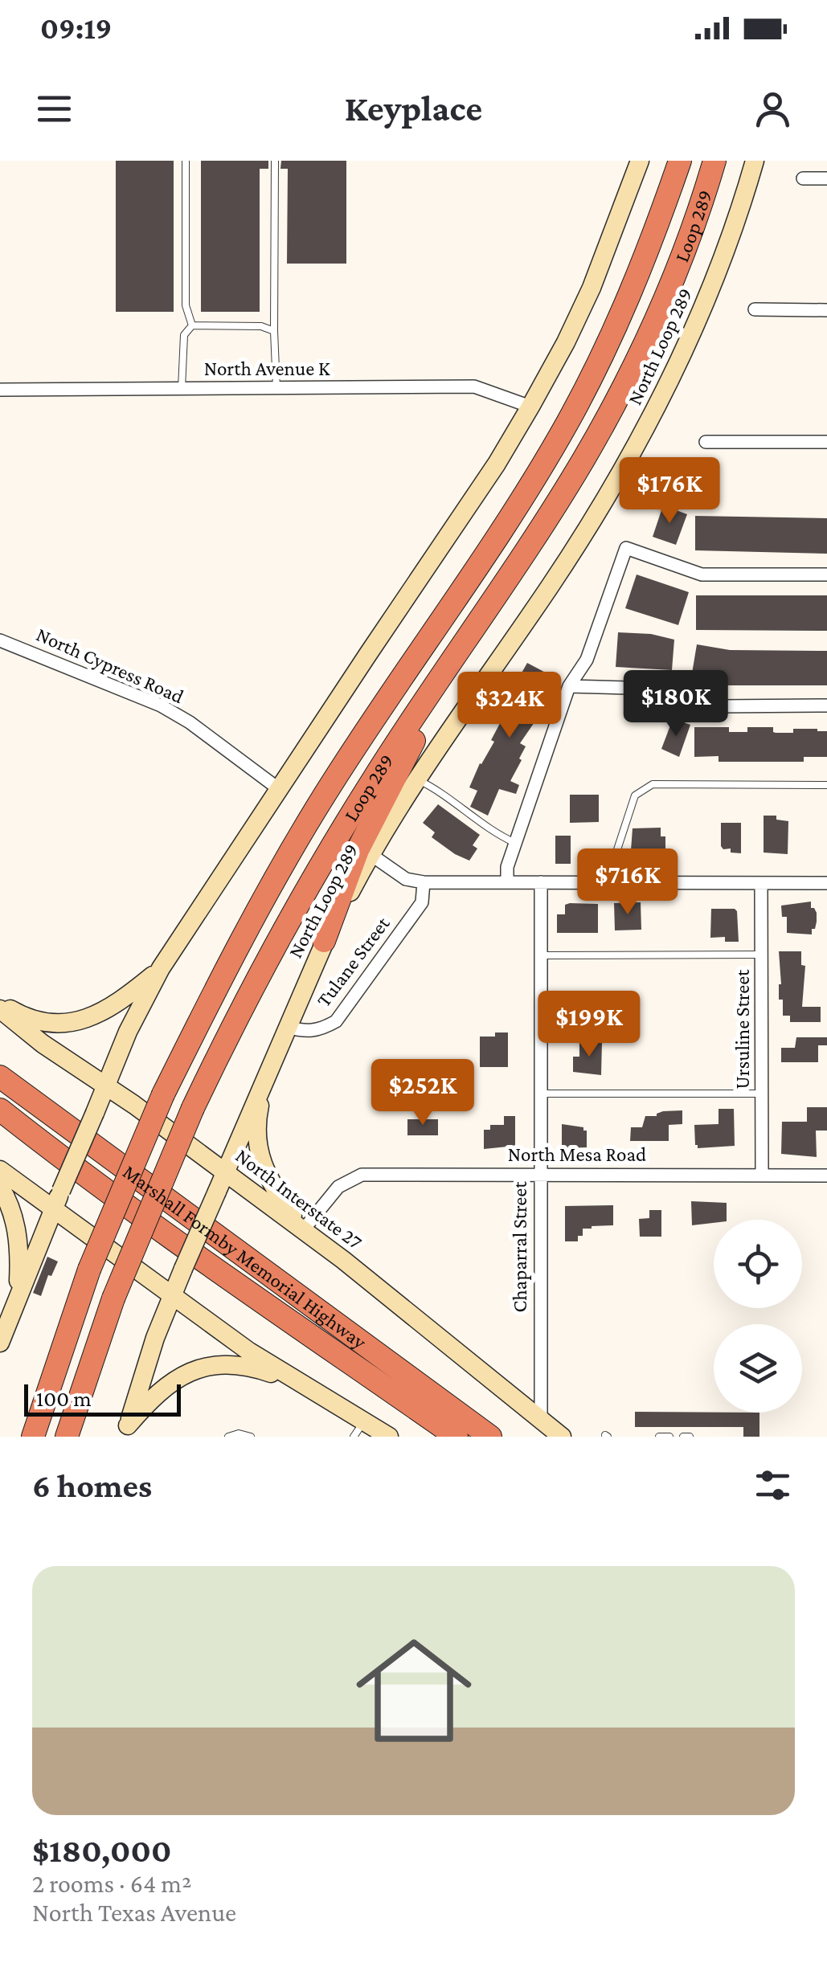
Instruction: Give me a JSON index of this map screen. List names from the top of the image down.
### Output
{
  "streets": {
    "highway": ["Loop 289", "Marshall Formby Memorial Highway"],
    "main road": ["North Loop 289", "North Interstate 27"],
    "street": [
      "North Avenue K",
      "North Cypress Road",
      "Tulane Street",
      "Ursuline Street",
      "North Mesa Road",
      "Chaparral Street"
    ]
  },
  "crossings": [
    ["North Loop 289", "Tulane Street"],
    ["North Loop 289", "North Interstate 27"],
    ["Ursuline Street", "North Mesa Road"],
    ["North Mesa Road", "North Interstate 27"],
    ["North Mesa Road", "Chaparral Street"],
    ["North Interstate 27", "Chaparral Street"]
  ],
  "scale_bar": "100 m",
  "page": {
    "status": "09:19",
    "header": "Keyplace",
    "price": [
      "$176K",
      "$180K",
      "$324K",
      "$716K",
      "$199K",
      "$252K"
    ],
    "scale": "100 m",
    "heading": "6 homes",
    "list": [
      {
        "name": "$180,000",
        "note": "2 rooms · 64 m² · North Texas Avenue"
      }
    ]
  }
}
